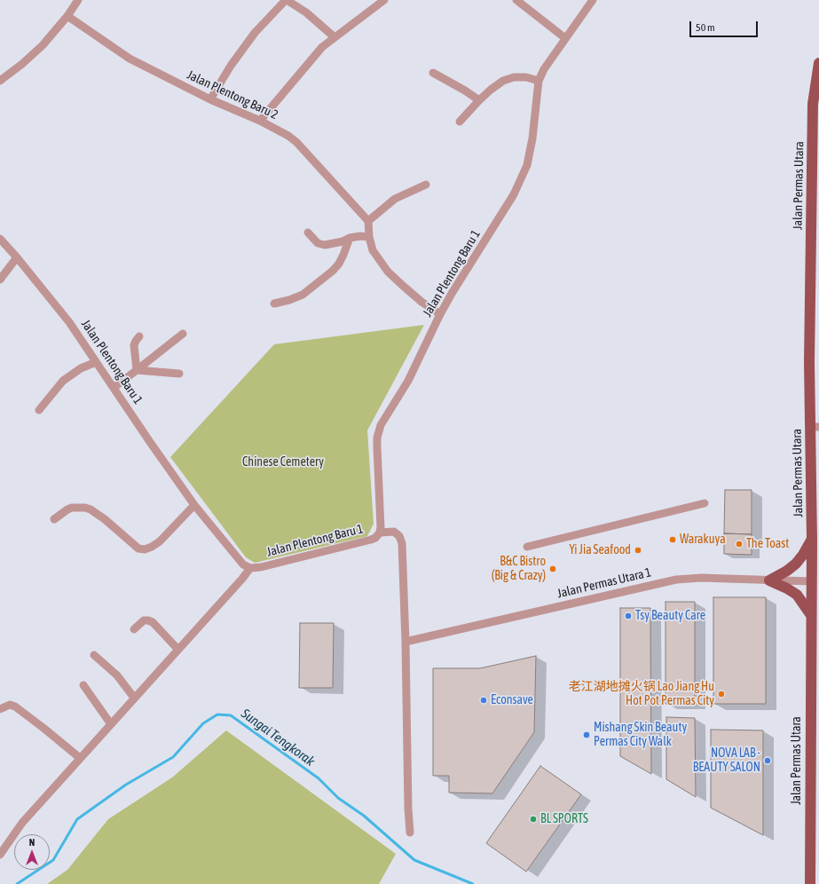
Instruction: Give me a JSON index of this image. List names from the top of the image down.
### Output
{
  "streets": {
    "main road": ["Jalan Permas Utara"],
    "street": ["Jalan Plentong Baru 2", "Jalan Plentong Baru 1", "Jalan Permas Utara 1"]
  },
  "crossings": [
    ["Jalan Permas Utara", "Jalan Permas Utara 1"]
  ],
  "water": ["Sungai Tengkorak"],
  "parks": ["Chinese Cemetery"],
  "places": [
    "Warakuya",
    "The Toast",
    "Yi Jia Seafood",
    "B&C Bistro (Big & Crazy)",
    "Tsy Beauty Care",
    "老江湖地摊火锅 Lao Jiang Hu Hot Pot Permas City",
    "Econsave",
    "Mishang Skin Beauty Permas City Walk",
    "NOVA LAB - BEAUTY SALON",
    "BL SPORTS"
  ],
  "scale_bar": "50 m",
  "north": "top"
}
